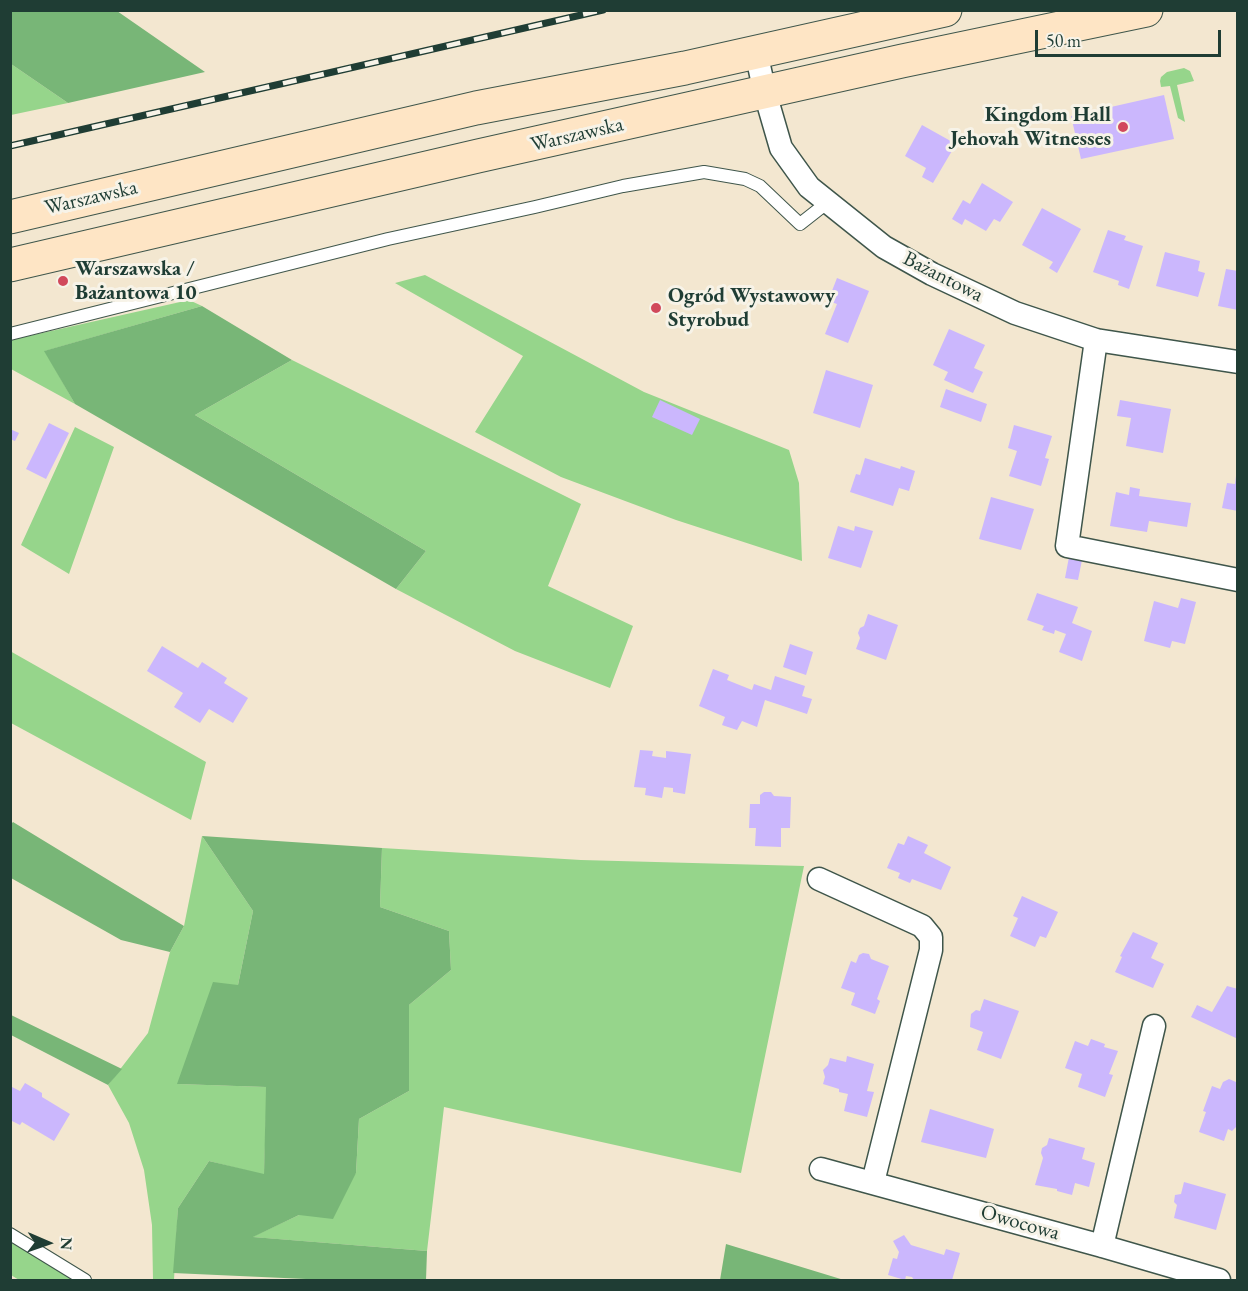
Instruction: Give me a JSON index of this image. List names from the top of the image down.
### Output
{
  "streets": {
    "main road": ["Warszawska"],
    "street": ["Bażantowa", "Owocowa"]
  },
  "crossings": [
    ["Warszawska", "Bażantowa"]
  ],
  "places": ["Kingdom Hall Jehovah Witnesses", "Warszawska / Bażantowa 10", "Ogród Wystawowy Styrobud"],
  "scale_bar": "50 m",
  "north": "right"
}
